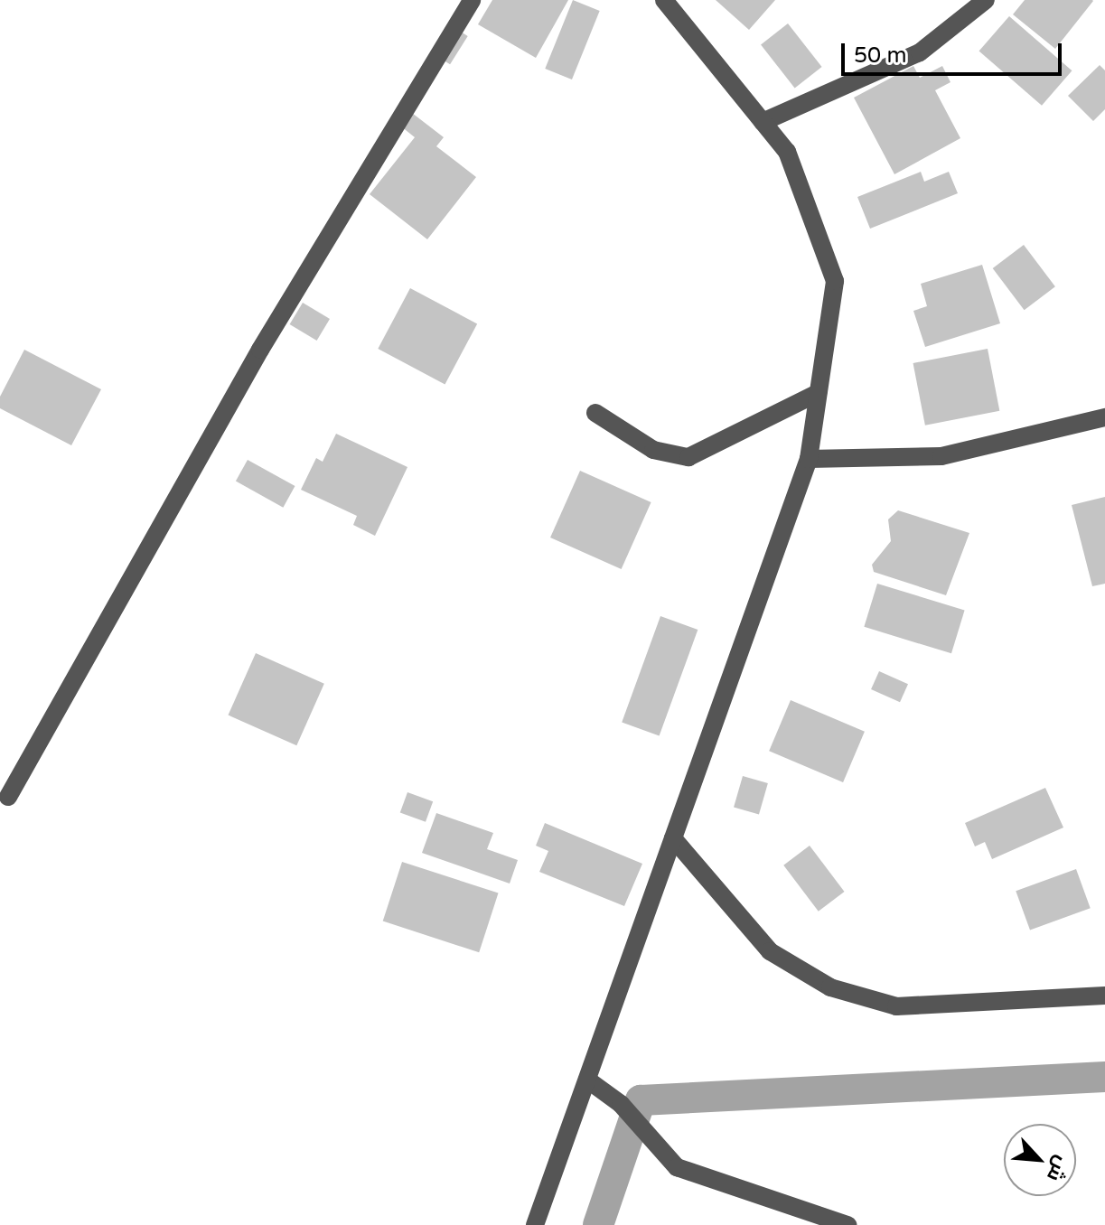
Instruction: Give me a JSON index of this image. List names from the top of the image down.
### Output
{
  "scale_bar": "50 m",
  "north": "bottom right"
}
